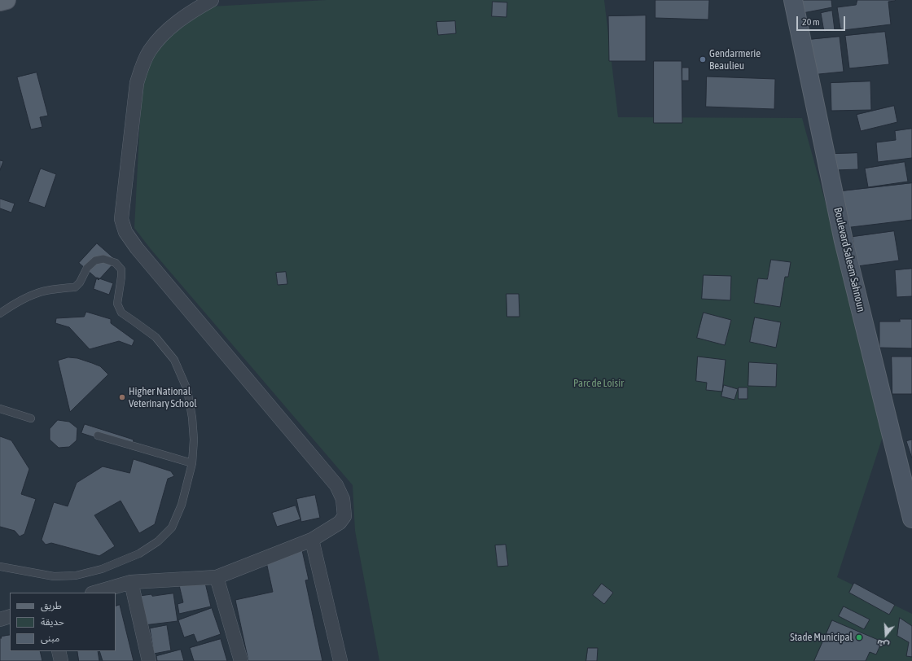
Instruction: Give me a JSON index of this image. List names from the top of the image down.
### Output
{
  "streets": {
    "street": ["Boulevard Saleem Sahnoun"]
  },
  "parks": ["Parc de Loisir"],
  "places": ["Gendarmerie Beaulieu", "Higher National Veterinary School", "Stade Municipal"],
  "legend": ["طريق", "حديقة", "مبنى"],
  "scale_bar": "20 m",
  "north": "bottom"
}
